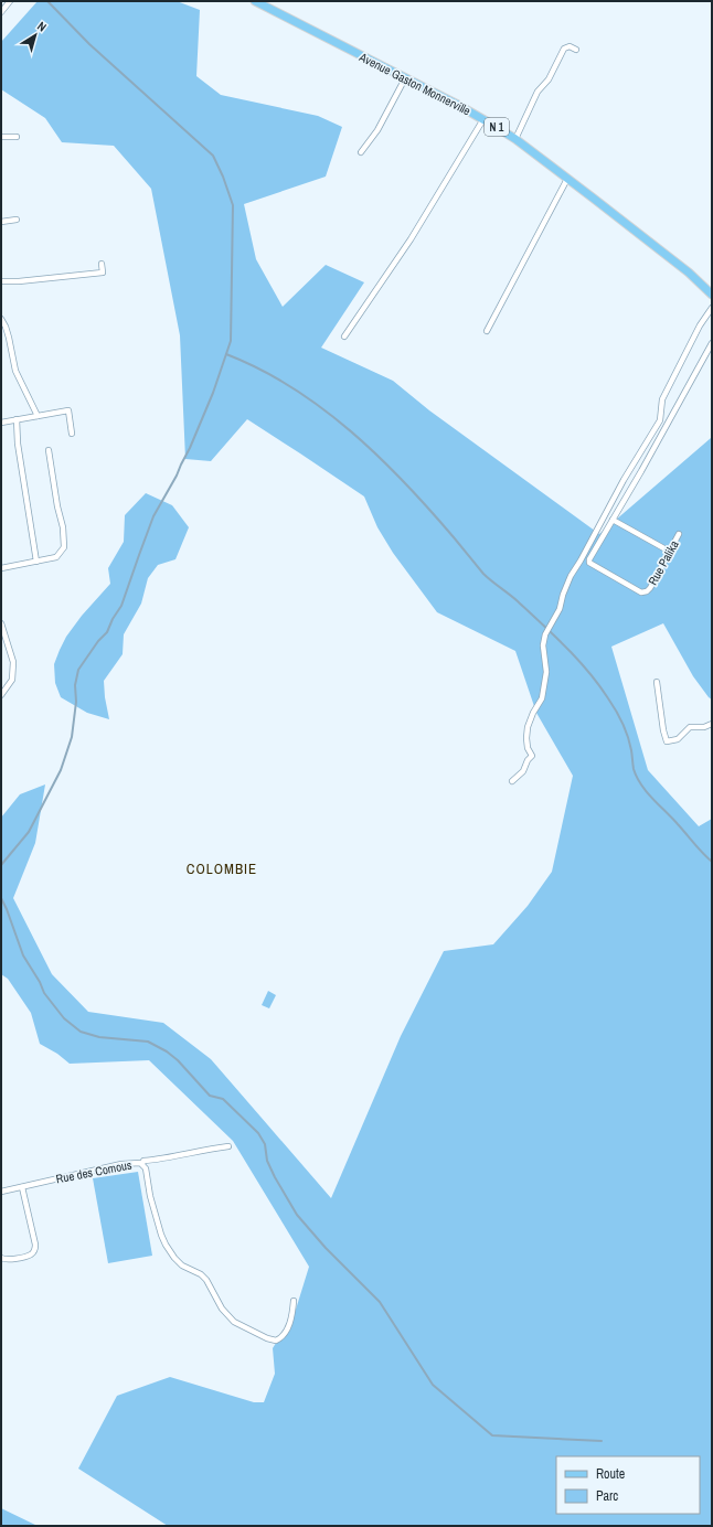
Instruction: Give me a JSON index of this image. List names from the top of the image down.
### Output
{
  "streets": {
    "main road": ["Avenue Gaston Monnerville", "N 1"],
    "street": ["Rue Palika", "Rue des Comous"]
  },
  "districts": ["COLOMBIE"],
  "legend": ["Route", "Parc"],
  "north": "top right"
}
